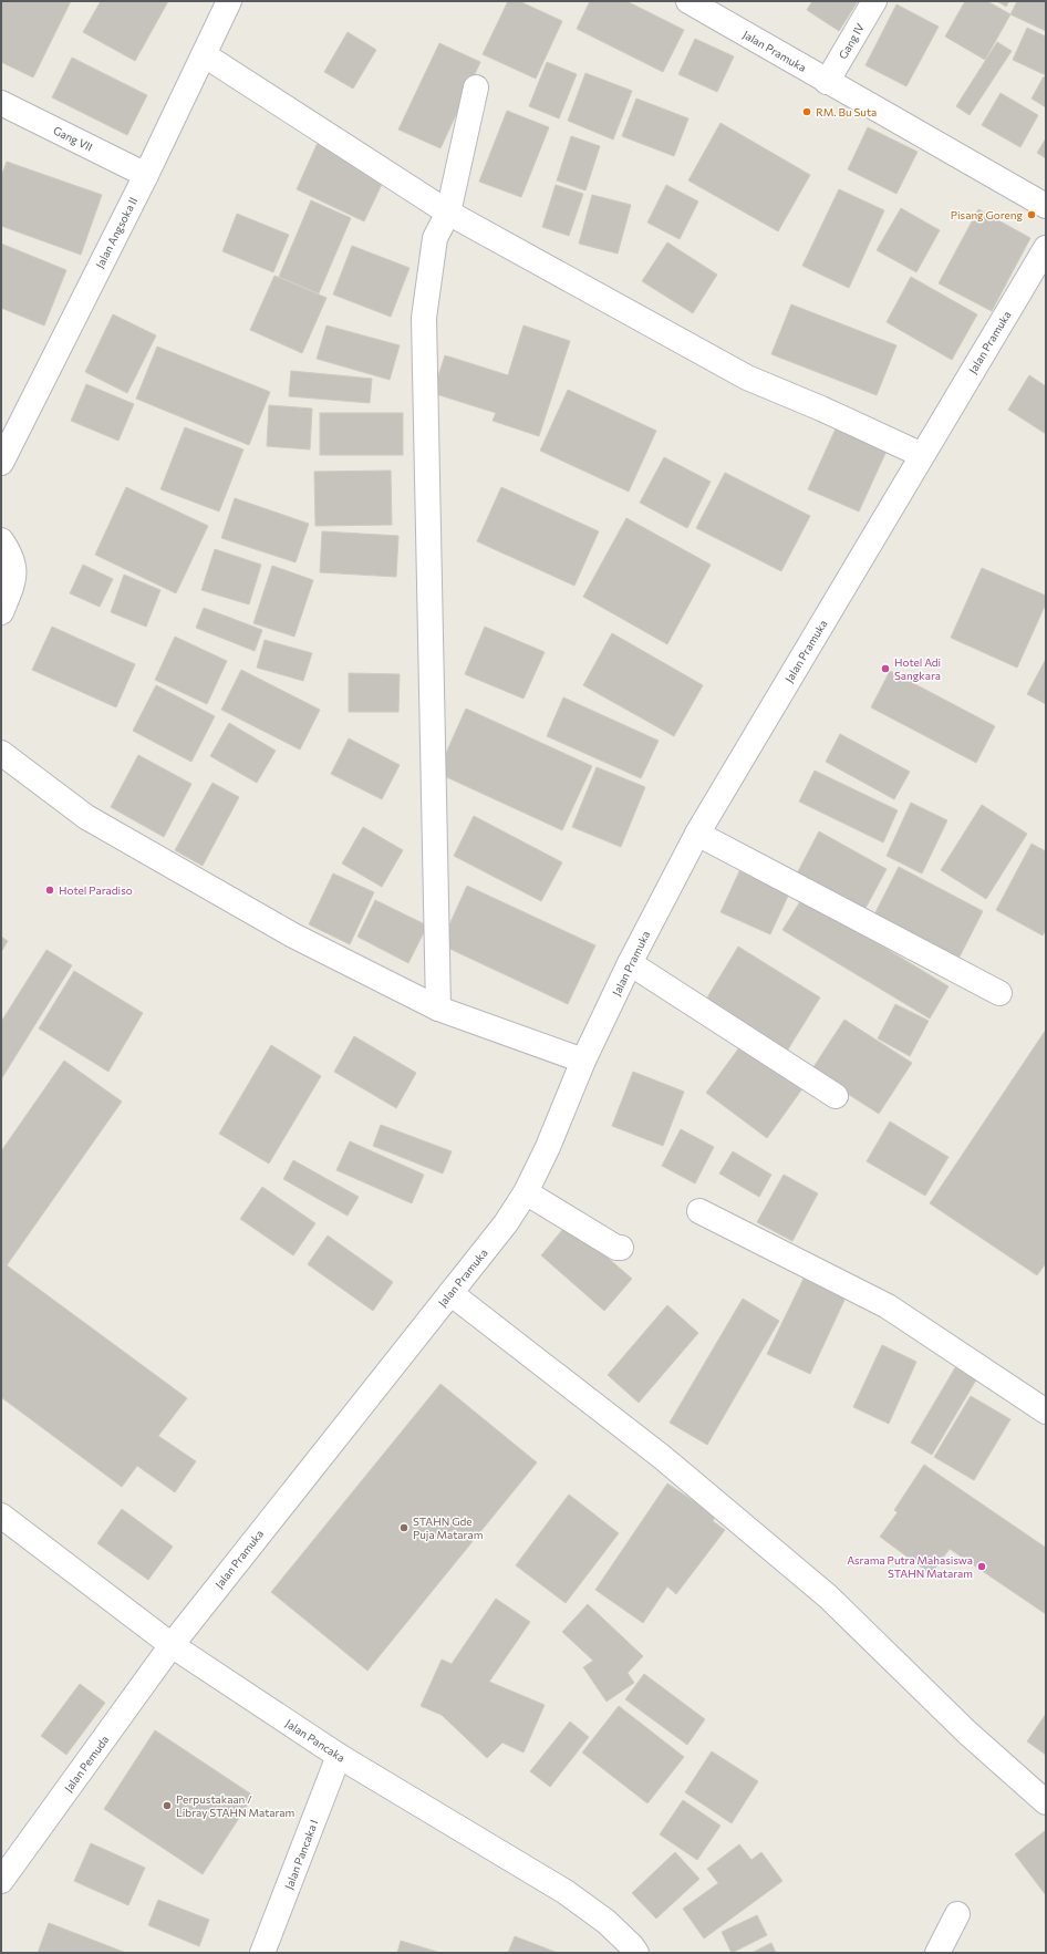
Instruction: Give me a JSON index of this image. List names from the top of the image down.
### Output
{
  "streets": {
    "street": [
      "Gang IV",
      "Jalan Pramuka",
      "Gang VII",
      "Jalan Angsoka II",
      "Jalan Pancaka",
      "Jalan Pemuda",
      "Jalan Pancaka I"
    ]
  },
  "crossings": [
    ["Gang IV", "Jalan Pramuka"],
    ["Jalan Pramuka", "Jalan Pancaka"],
    ["Jalan Pramuka", "Jalan Pemuda"],
    ["Gang VII", "Jalan Angsoka II"],
    ["Jalan Pancaka", "Jalan Pemuda"],
    ["Jalan Pancaka", "Jalan Pancaka I"]
  ],
  "places": [
    "RM. Bu Suta",
    "Pisang Goreng",
    "Hotel Adi Sangkara",
    "Hotel Paradiso",
    "STAHN Gde Puja Mataram",
    "Asrama Putra Mahasiswa STAHN Mataram",
    "Perpustakaan / Libray STAHN Mataram"
  ]
}
